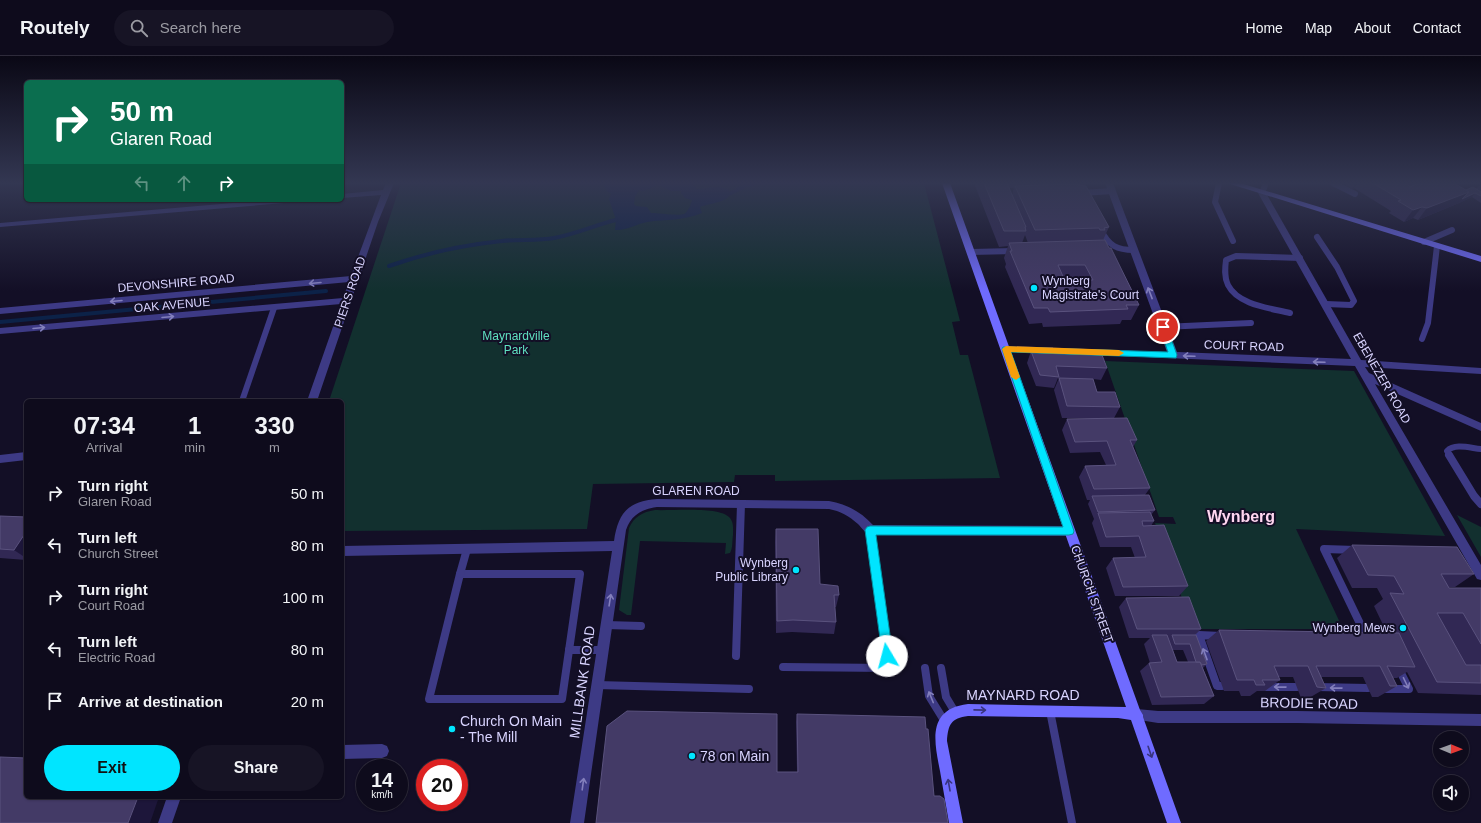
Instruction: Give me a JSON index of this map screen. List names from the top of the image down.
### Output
{
  "streets": {
    "street": [
      "DEVONSHIRE ROAD",
      "PIERS ROAD",
      "OAK AVENUE",
      "COURT ROAD",
      "EBENEZER ROAD",
      "GLAREN ROAD",
      "CHURCH STREET",
      "MILLBANK ROAD",
      "MAYNARD ROAD",
      "BRODIE ROAD"
    ]
  },
  "crossings": [
    ["DEVONSHIRE ROAD", "PIERS ROAD"],
    ["PIERS ROAD", "OAK AVENUE"],
    ["COURT ROAD", "EBENEZER ROAD"],
    ["COURT ROAD", "CHURCH STREET"],
    ["GLAREN ROAD", "MILLBANK ROAD"],
    ["CHURCH STREET", "MAYNARD ROAD"],
    ["CHURCH STREET", "BRODIE ROAD"],
    ["MAYNARD ROAD", "BRODIE ROAD"]
  ],
  "one_way": [
    "DEVONSHIRE ROAD",
    "OAK AVENUE",
    "COURT ROAD",
    "MILLBANK ROAD",
    "MAYNARD ROAD"
  ],
  "districts": ["Wynberg"],
  "parks": ["Maynardville Park"],
  "places": [
    "Wynberg Magistrate's Court",
    "Wynberg Public Library",
    "Wynberg Mews",
    "Church On Main - The Mill",
    "78 on Main"
  ],
  "north": "right",
  "page": {
    "header": "Routely",
    "search": "Search here",
    "nav": [
      "Home",
      "Map",
      "About",
      "Contact"
    ],
    "turn": ["50 m", "Glaren Road"],
    "eta": [
      "07:34",
      "Arrival",
      "1",
      "min",
      "330",
      "m"
    ],
    "list": [
      {
        "name": "Turn right",
        "note": "Glaren Road",
        "value": "50 m"
      },
      {
        "name": "Turn left",
        "note": "Church Street",
        "value": "80 m"
      },
      {
        "name": "Turn right",
        "note": "Court Road",
        "value": "100 m"
      },
      {
        "name": "Turn left",
        "note": "Electric Road",
        "value": "80 m"
      },
      {
        "name": "Arrive at destination",
        "value": "20 m"
      }
    ],
    "buttons": ["Exit", "Share"],
    "speed": "14 km/h",
    "limit": "20"
  }
}
